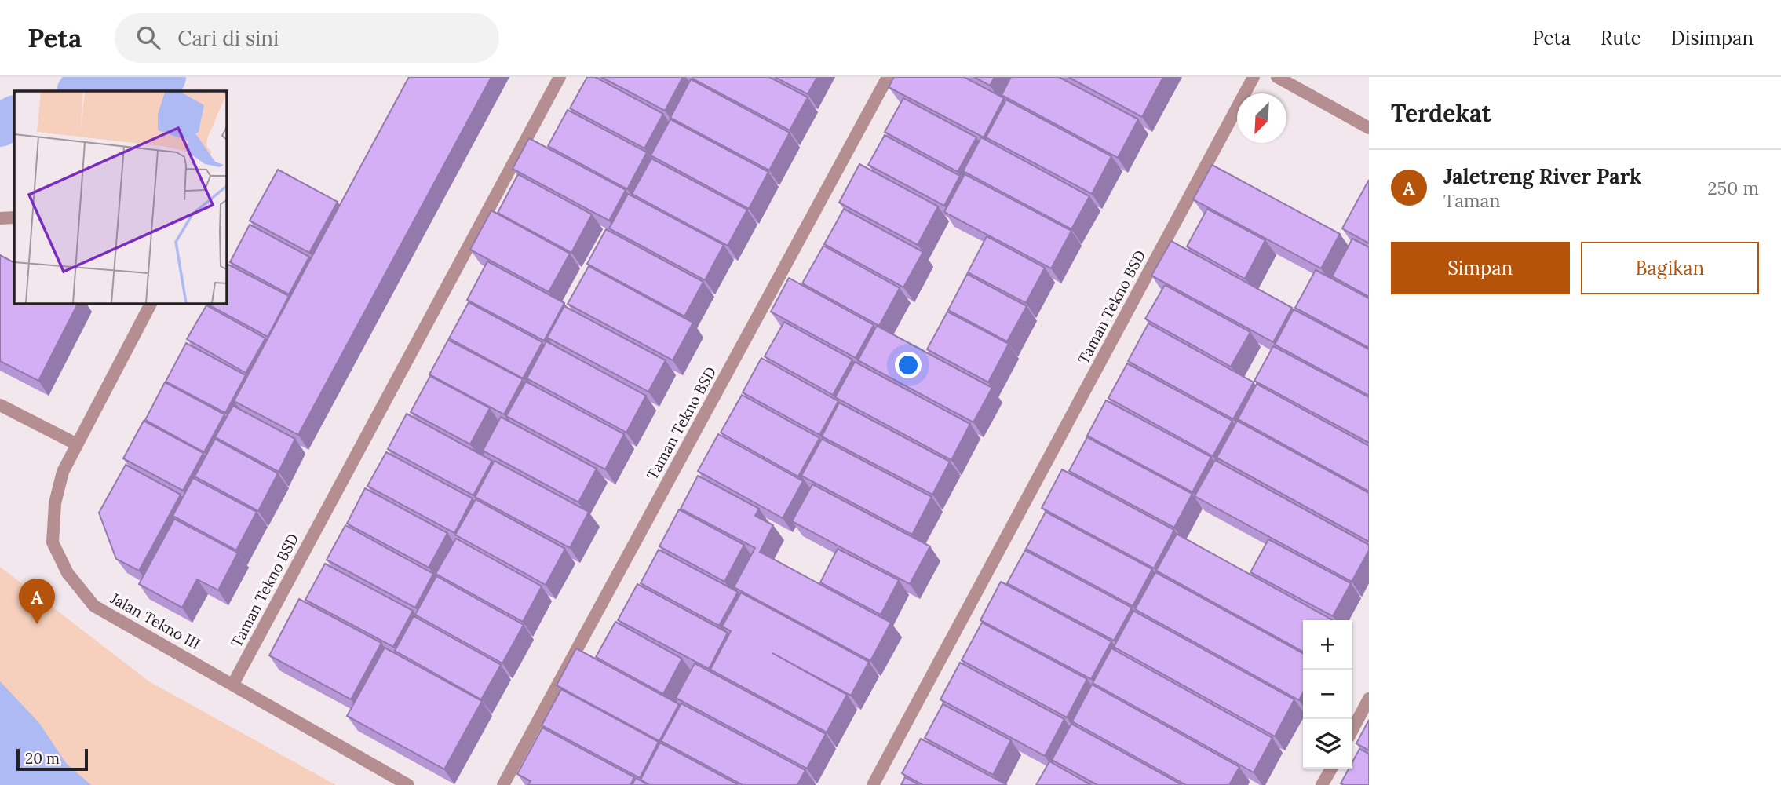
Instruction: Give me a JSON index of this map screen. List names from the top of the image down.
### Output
{
  "streets": {
    "lane": ["Taman Tekno BSD", "Jalan Tekno III"]
  },
  "crossings": [
    ["Taman Tekno BSD", "Jalan Tekno III"]
  ],
  "scale_bar": "20 m",
  "north": "bottom left",
  "page": {
    "header": "Peta",
    "search": "Cari di sini",
    "nav": ["Peta", "Rute", "Disimpan"],
    "heading": "Terdekat",
    "list": [
      {
        "mark": "A",
        "name": "Jaletreng River Park",
        "note": "Taman",
        "value": "250 m"
      }
    ],
    "buttons": ["Simpan", "Bagikan"],
    "pins": "A",
    "map_buttons": ["+", "−"],
    "scale": "20 m"
  }
}
